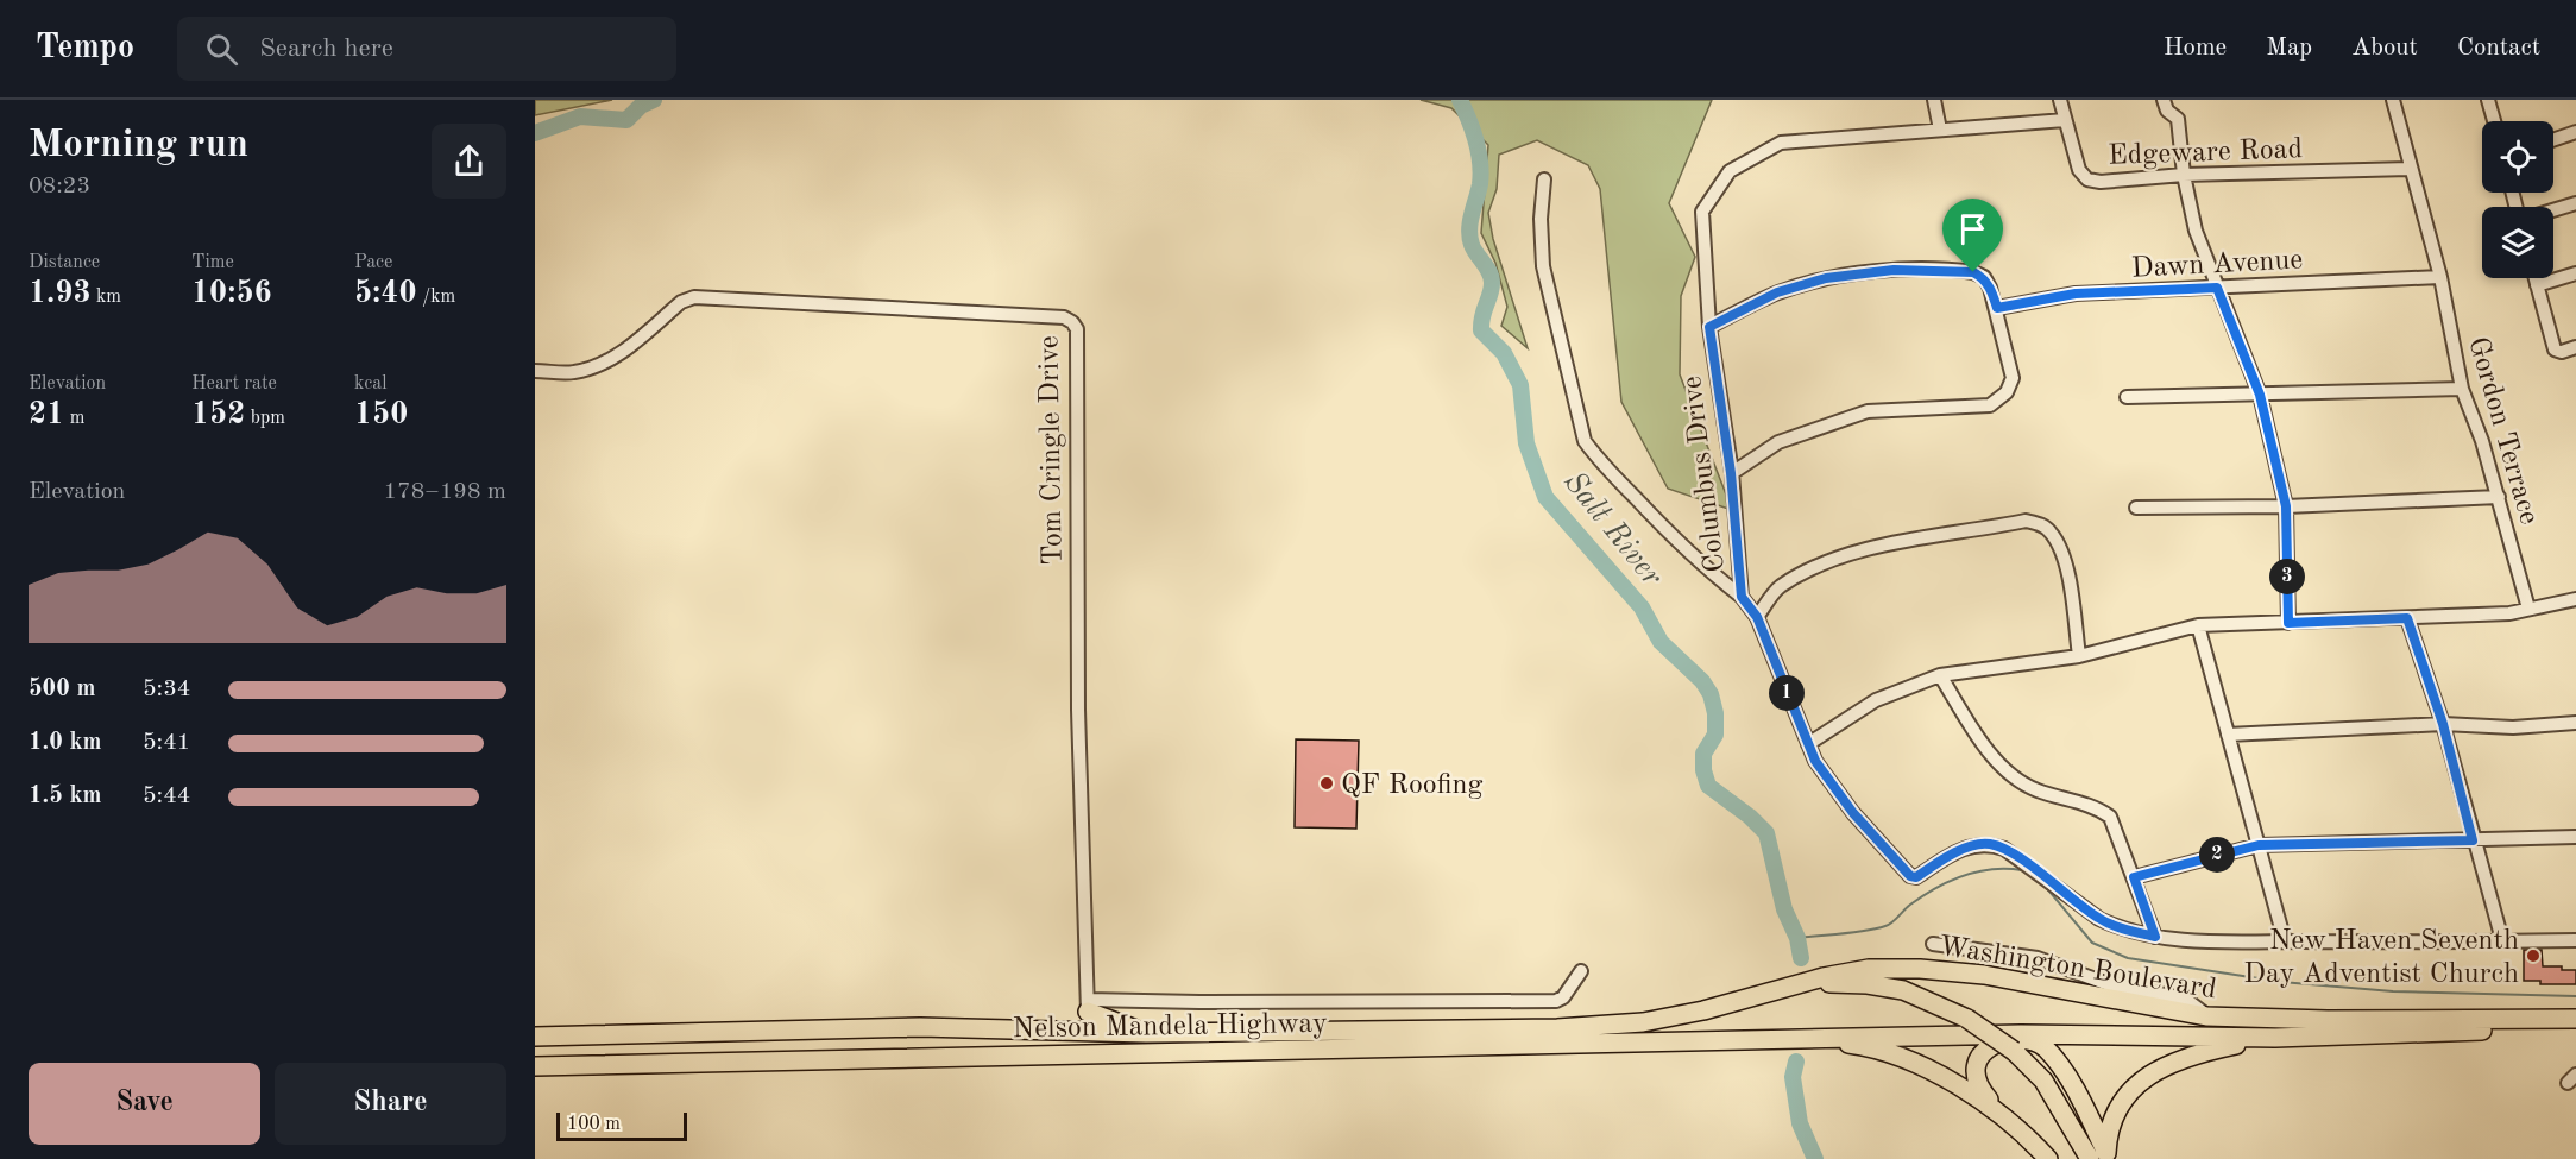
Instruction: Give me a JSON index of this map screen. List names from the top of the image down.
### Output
{
  "streets": {
    "highway": ["Washington Boulevard", "Nelson Mandela Highway"],
    "street": [
      "Edgeware Road",
      "Dawn Avenue",
      "Gordon Terrace",
      "Tom Cringle Drive",
      "Columbus Drive"
    ]
  },
  "crossings": [
    ["Edgeware Road", "Gordon Terrace"],
    ["Edgeware Road", "Columbus Drive"],
    ["Dawn Avenue", "Gordon Terrace"],
    ["Washington Boulevard", "Nelson Mandela Highway"]
  ],
  "water": ["Salt River"],
  "places": ["QF Roofing", "New Haven Seventh Day Adventist Church"],
  "scale_bar": "100 m",
  "page": {
    "header": "Tempo",
    "search": "Search here",
    "nav": [
      "Home",
      "Map",
      "About",
      "Contact"
    ],
    "heading": ["Morning run", "08:23"],
    "stats": [
      ["Distance", "1.93 km"],
      ["Time", "10:56"],
      ["Pace", "5:40 /km"],
      ["Elevation", "21 m"],
      ["Heart rate", "152 bpm"],
      ["kcal", "150"]
    ],
    "chart": ["Elevation", "178–198 m"],
    "pins": ["3", "1", "2"],
    "list": [
      {
        "name": "500 m",
        "note": "5:34"
      },
      {
        "name": "1.0 km",
        "note": "5:41"
      },
      {
        "name": "1.5 km",
        "note": "5:44"
      }
    ],
    "buttons": ["Save", "Share"],
    "scale": "100 m"
  }
}
